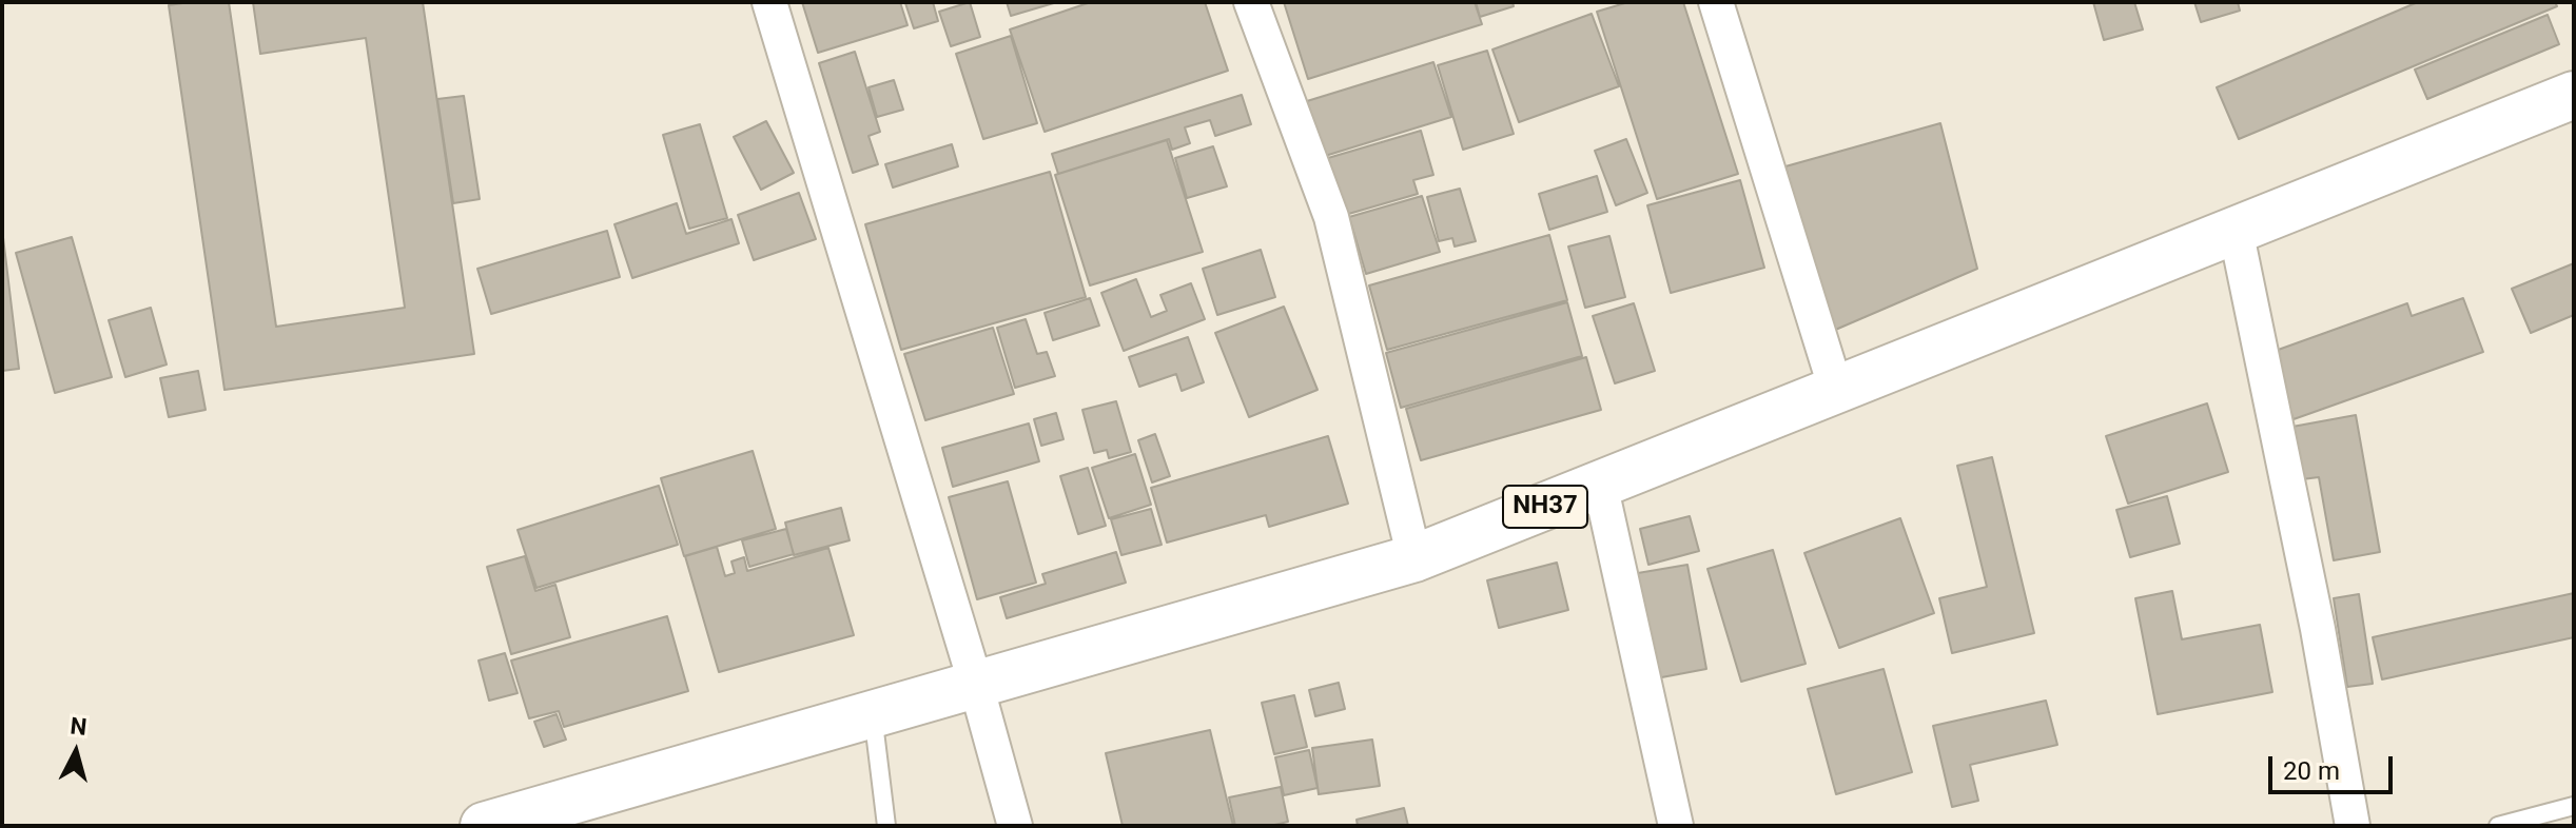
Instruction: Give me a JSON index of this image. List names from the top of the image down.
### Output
{
  "streets": {
    "highway": ["NH37"]
  },
  "scale_bar": "20 m",
  "north": "top"
}
